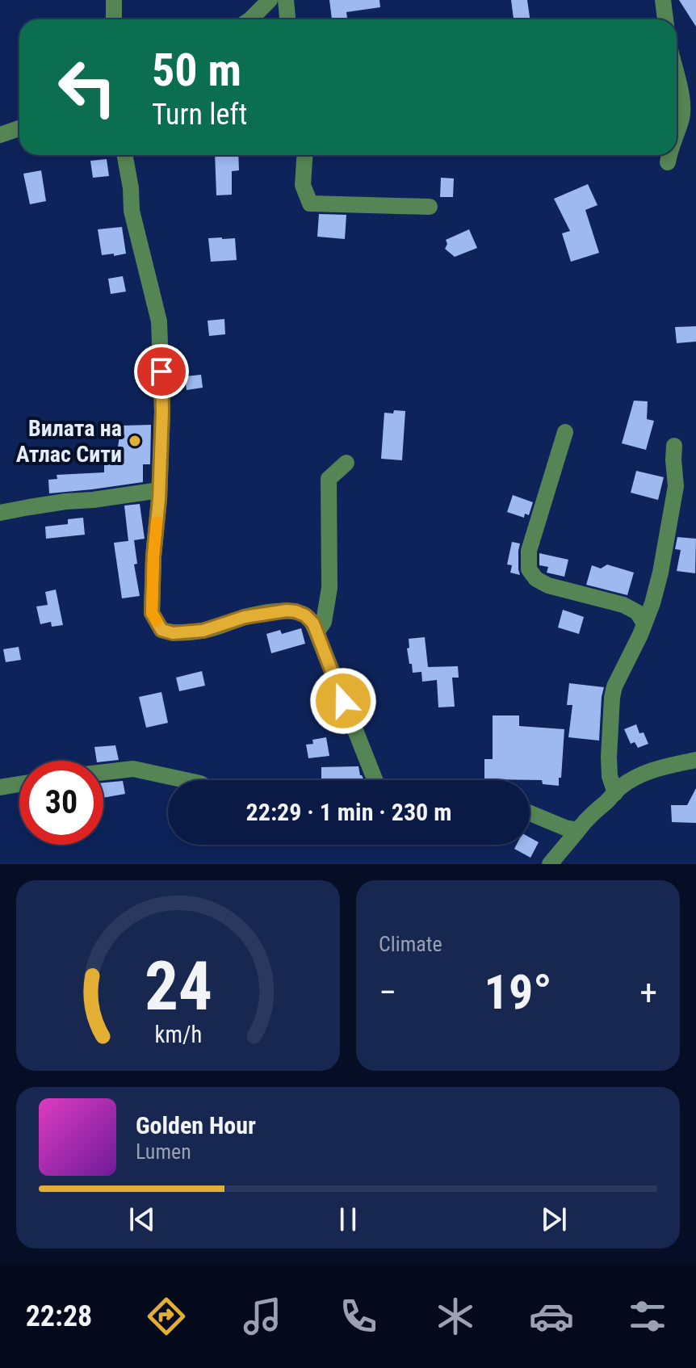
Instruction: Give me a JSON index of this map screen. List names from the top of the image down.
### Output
{
  "places": ["Вилата на Атлас Сити"],
  "page": {
    "turn": ["50 m", "Turn left"],
    "limit": "30",
    "trip": "22:29 · 1 min · 230 m",
    "tile": "Climate",
    "heat": ["−", "19°", "+"],
    "song": ["Golden Hour", "Lumen"],
    "tabs": "22:28",
    "gauge": ["24", "km/h"]
  }
}
